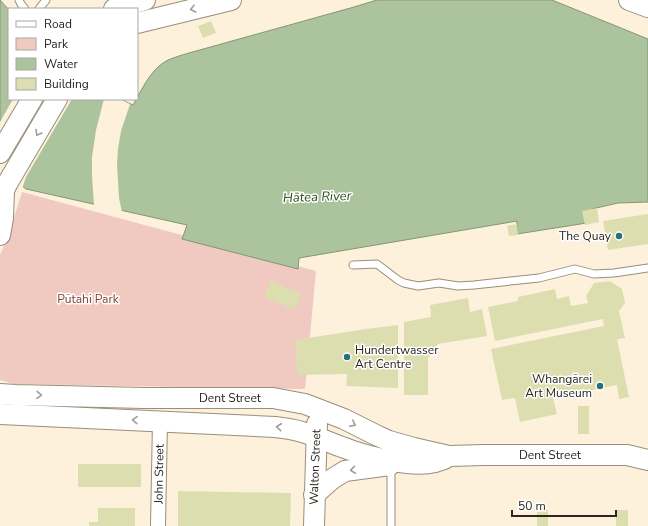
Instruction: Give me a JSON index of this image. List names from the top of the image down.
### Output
{
  "streets": {
    "main road": ["Dent Street", "Walton Street"],
    "street": ["John Street"]
  },
  "crossings": [
    ["Dent Street", "Walton Street"],
    ["Dent Street", "John Street"]
  ],
  "water": ["Hātea River"],
  "parks": ["Pūtahi Park"],
  "places": ["The Quay", "Hundertwasser Art Centre", "Whangārei Art Museum"],
  "legend": [
    "Road",
    "Park",
    "Water",
    "Building"
  ],
  "scale_bar": "50 m"
}
